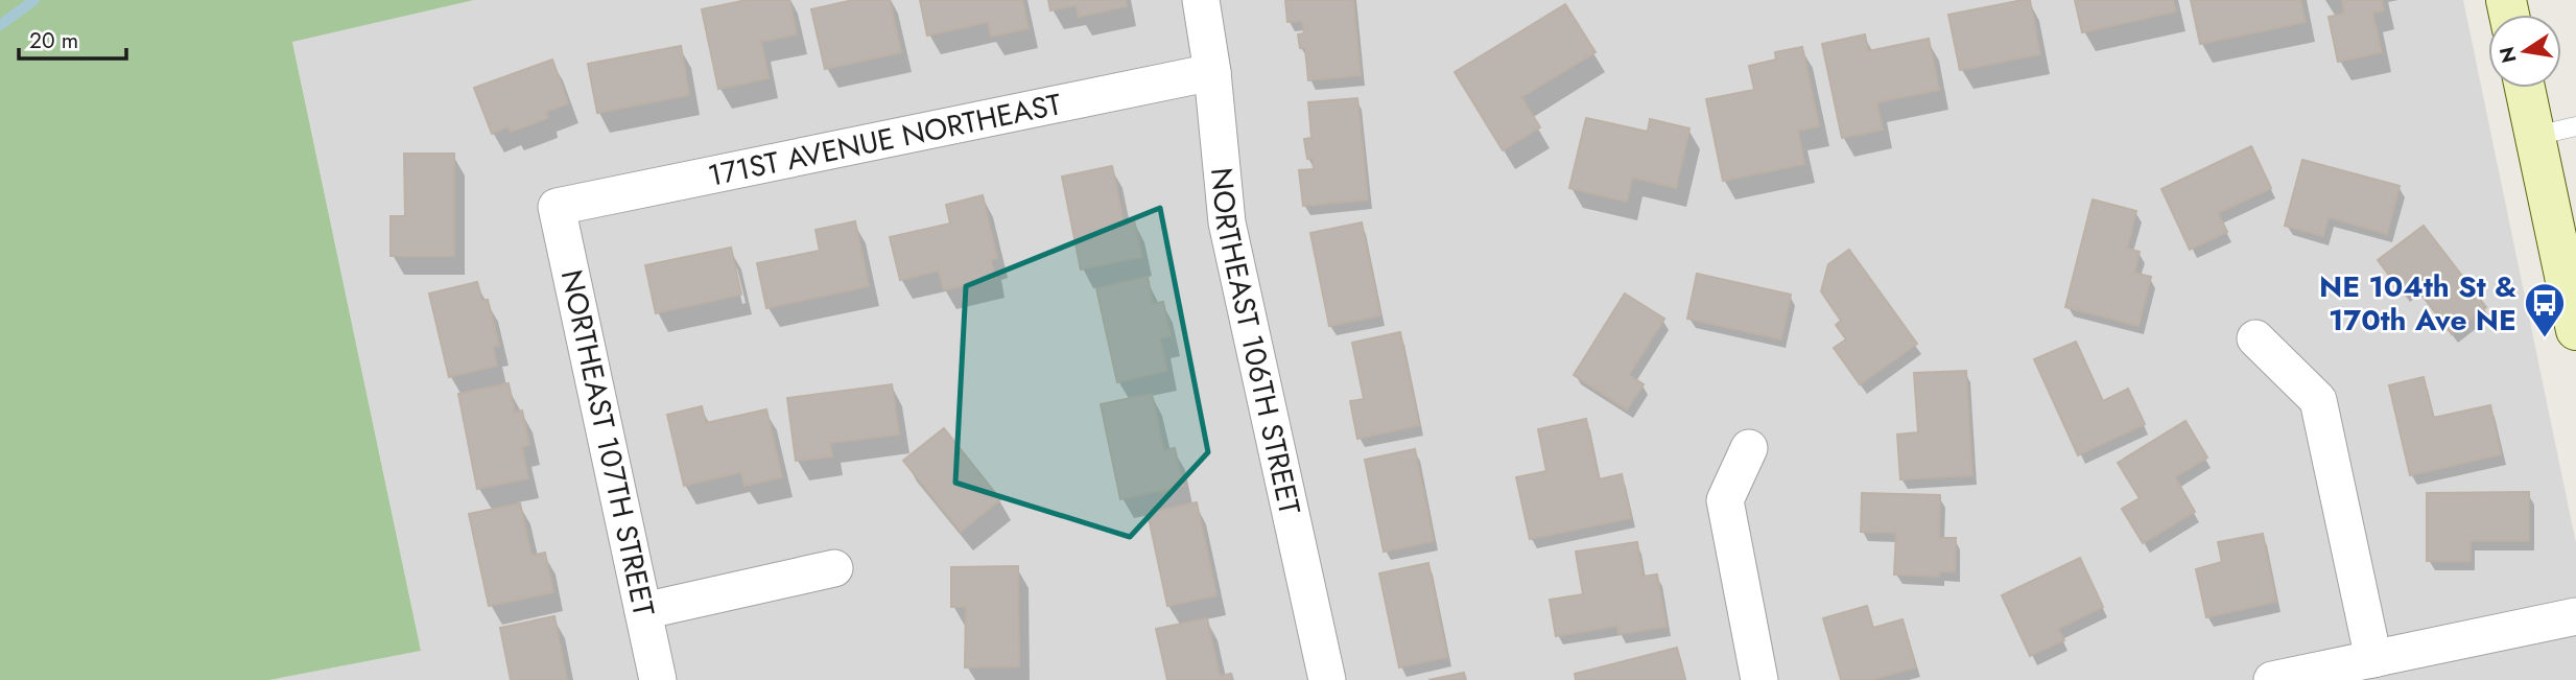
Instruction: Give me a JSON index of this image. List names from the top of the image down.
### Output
{
  "streets": {
    "street": ["171ST AVENUE NORTHEAST", "NORTHEAST 106TH STREET", "NORTHEAST 107TH STREET"]
  },
  "crossings": [
    ["171ST AVENUE NORTHEAST", "NORTHEAST 106TH STREET"],
    ["171ST AVENUE NORTHEAST", "NORTHEAST 107TH STREET"]
  ],
  "places": {
    "bus stop": ["NE 104th St & 170th Ave NE"]
  },
  "scale_bar": "20 m",
  "north": "left"
}
